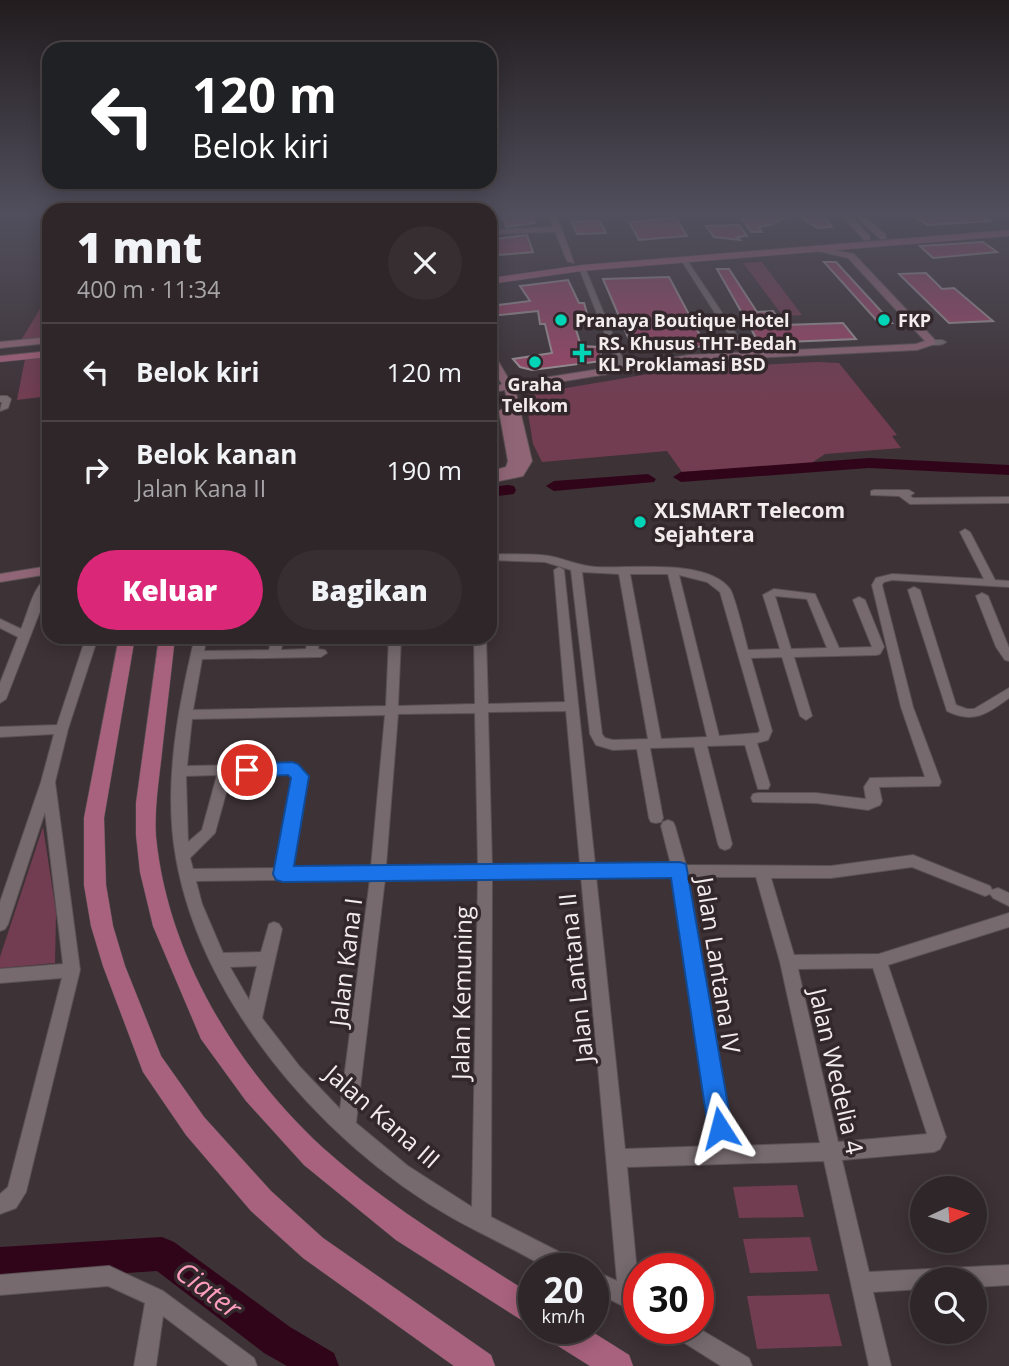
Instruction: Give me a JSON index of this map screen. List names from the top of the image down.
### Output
{
  "streets": {
    "street": [
      "Jalan Kana I",
      "Jalan Lantana IV",
      "Jalan Lantana II",
      "Jalan Kemuning",
      "Jalan Wedelia 4",
      "Jalan Kana III"
    ]
  },
  "crossings": [
    ["Jalan Kana I", "Jalan Kana III"],
    ["Jalan Kemuning", "Jalan Kana III"]
  ],
  "water": ["Ciater"],
  "places": {
    "other": [
      "Pranaya Boutique Hotel",
      "FKP",
      "Graha Telkom",
      "XLSMART Telecom Sejahtera"
    ],
    "health": ["RS. Khusus THT-Bedah KL Proklamasi BSD"]
  },
  "north": "right",
  "page": {
    "turn": ["120 m", "Belok kiri"],
    "heading": ["1 mnt", "400 m · 11:34"],
    "list": [
      {
        "name": "Belok kiri",
        "value": "120 m"
      },
      {
        "name": "Belok kanan",
        "note": "Jalan Kana II",
        "value": "190 m"
      }
    ],
    "buttons": ["Keluar", "Bagikan"],
    "speed": "20 km/h",
    "limit": "30"
  }
}
